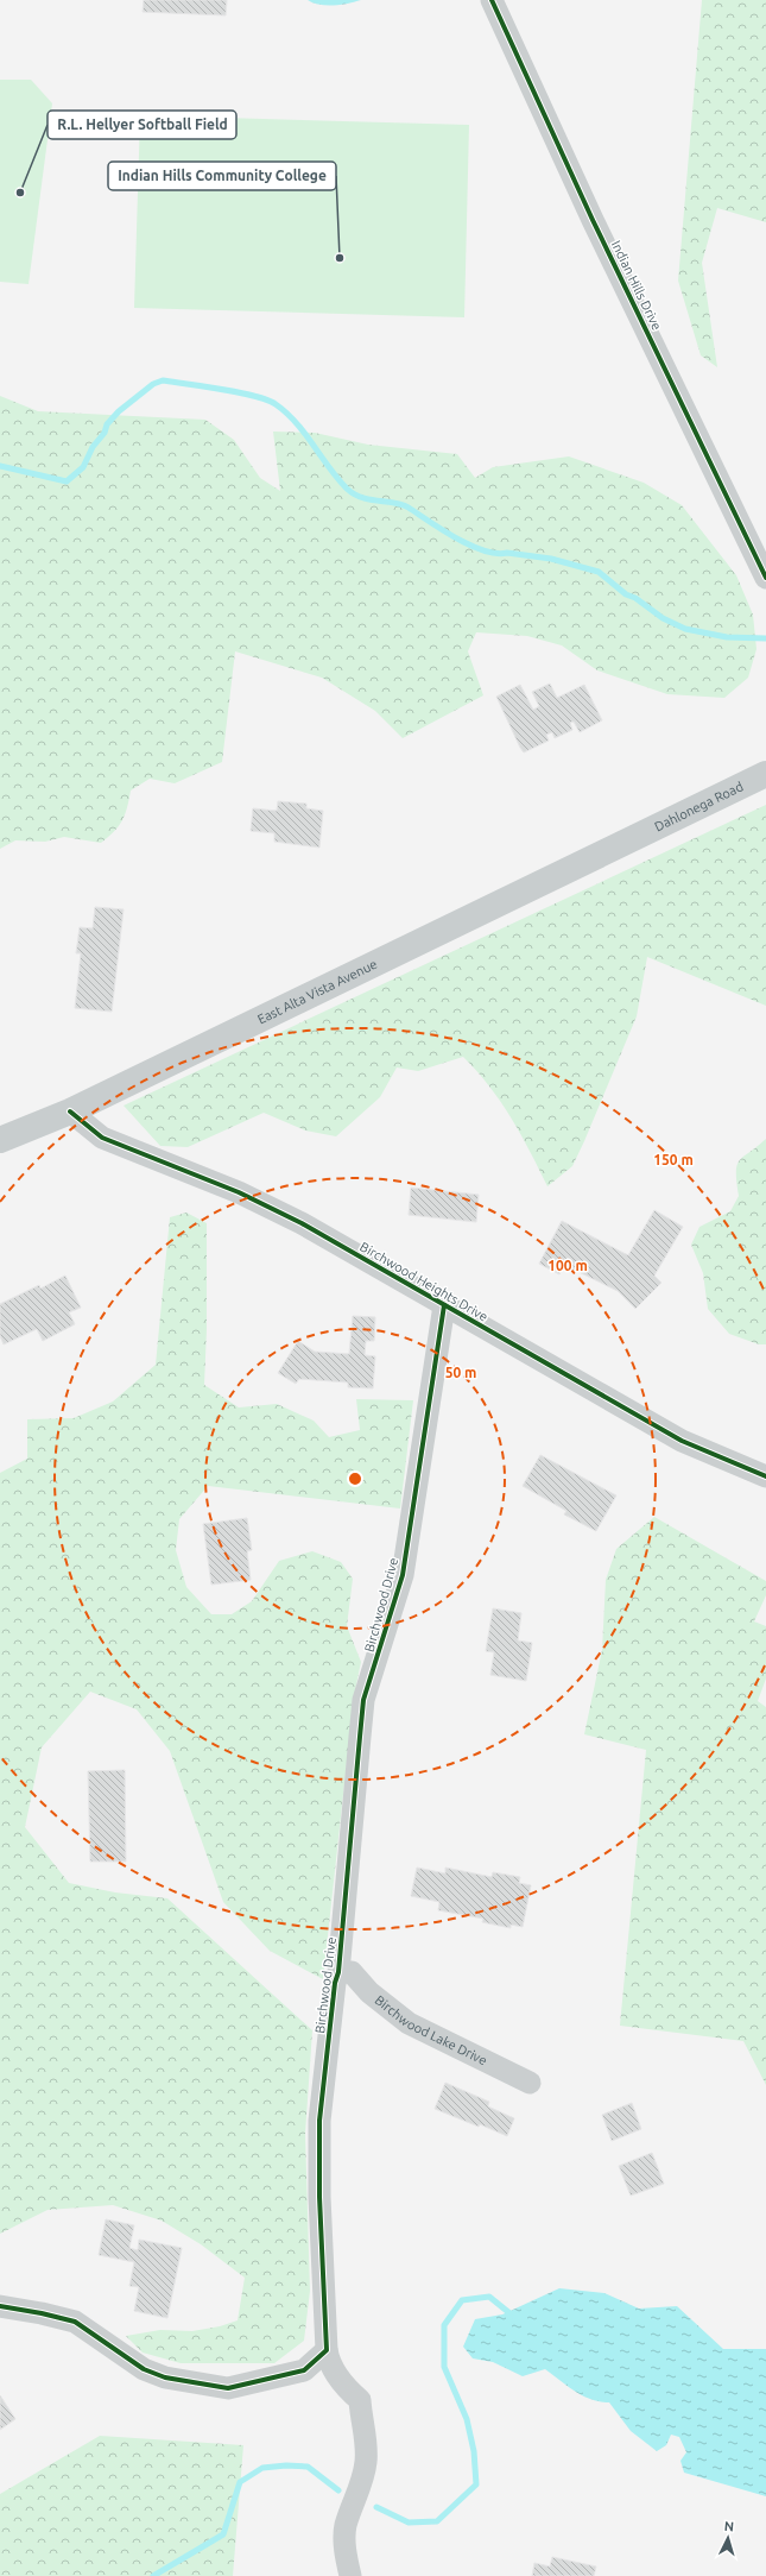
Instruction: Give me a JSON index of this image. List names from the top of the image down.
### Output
{
  "streets": {
    "main road": ["Dahlonega Road", "East Alta Vista Avenue"],
    "street": [
      "Indian Hills Drive",
      "Birchwood Heights Drive",
      "Birchwood Drive",
      "Birchwood Lake Drive"
    ]
  },
  "crossings": [
    ["Dahlonega Road", "East Alta Vista Avenue"],
    ["East Alta Vista Avenue", "Birchwood Heights Drive"],
    ["Birchwood Heights Drive", "Birchwood Drive"],
    ["Birchwood Drive", "Birchwood Lake Drive"]
  ],
  "places": ["R.L. Hellyer Softball Field", "Indian Hills Community College"],
  "north": "top",
  "rings": ["150 m", "100 m", "50 m"]
}
